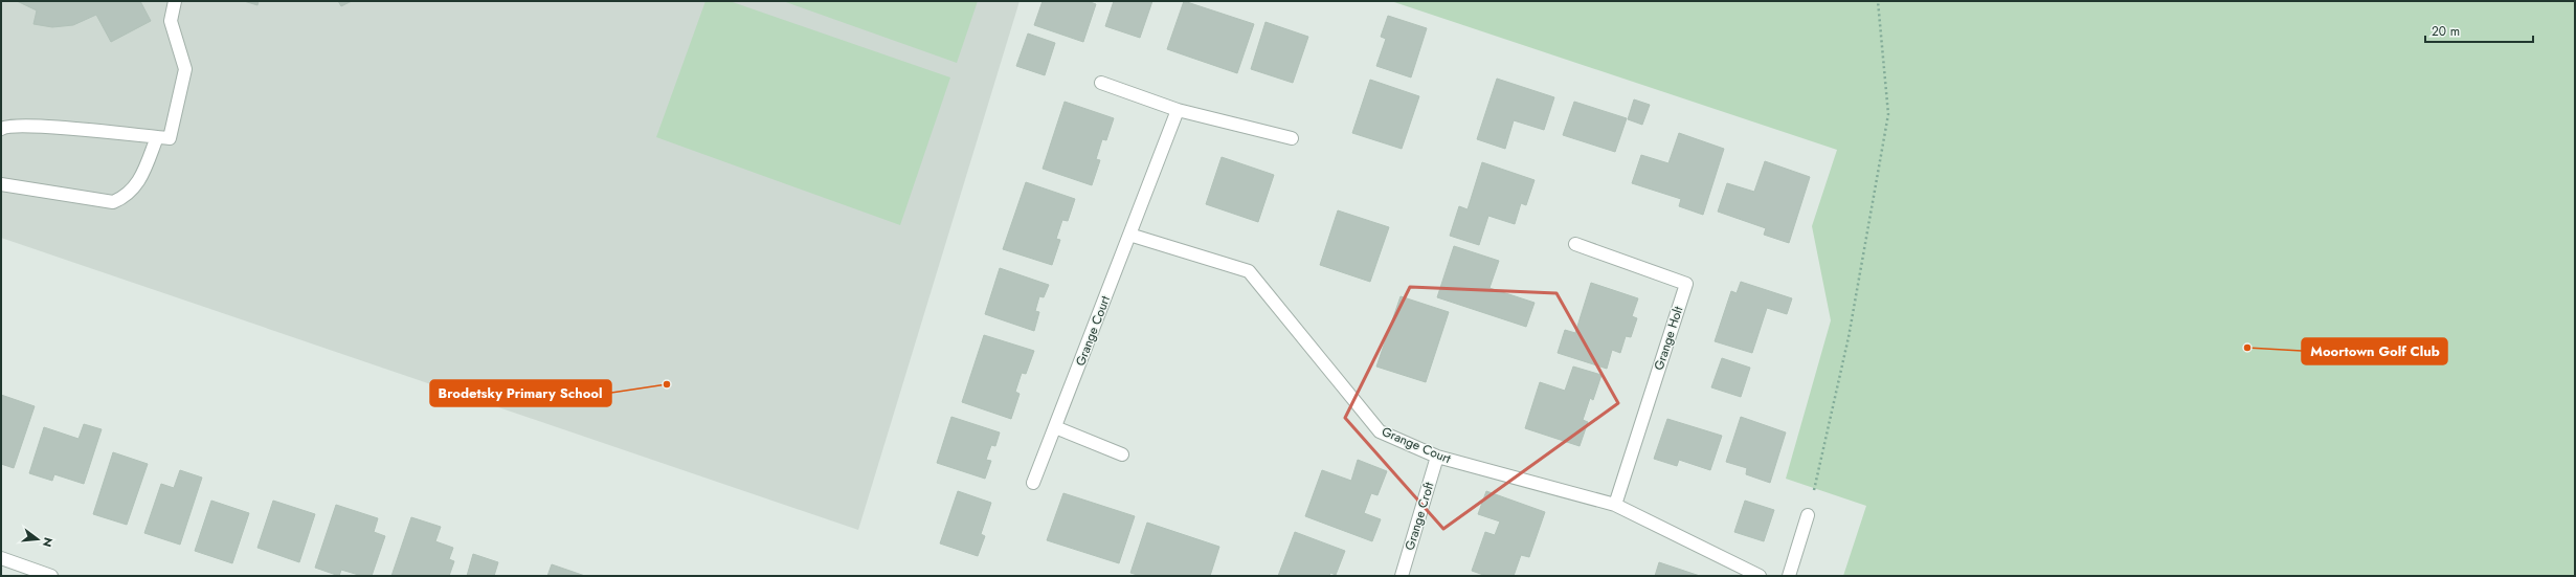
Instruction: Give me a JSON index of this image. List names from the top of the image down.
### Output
{
  "streets": {
    "street": ["Grange Court", "Grange Holt", "Grange Croft"]
  },
  "crossings": [
    ["Grange Court", "Grange Holt"],
    ["Grange Court", "Grange Croft"]
  ],
  "places": ["Moortown Golf Club", "Brodetsky Primary School"],
  "scale_bar": "20 m",
  "north": "right"
}
